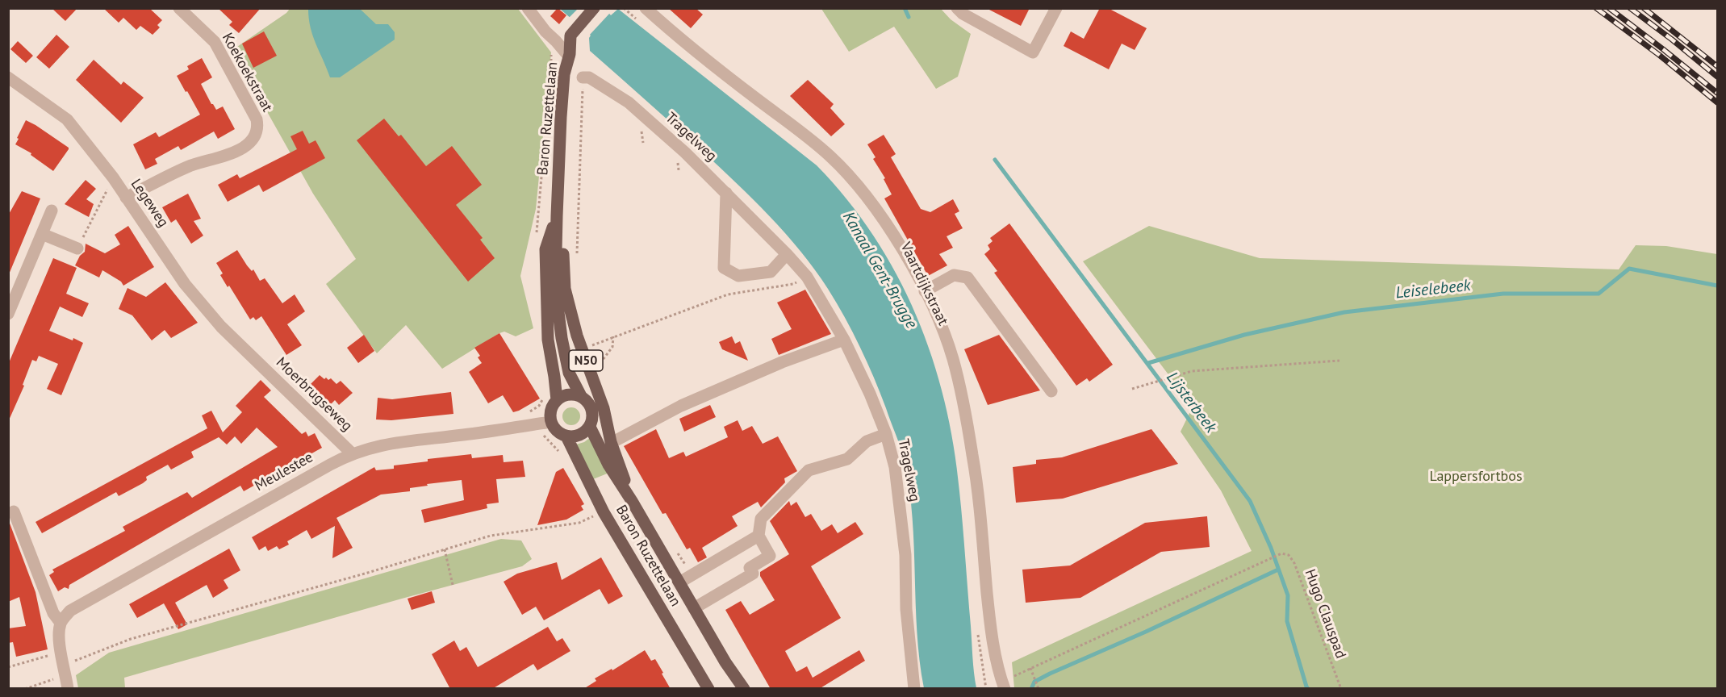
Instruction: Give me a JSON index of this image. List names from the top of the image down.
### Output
{
  "streets": {
    "main road": ["Baron Ruzettelaan", "N50"],
    "street": [
      "Koekoekstraat",
      "Tragelweg",
      "Legeweg",
      "Vaartdijkstraat",
      "Moerbrugseweg",
      "Meulestee"
    ],
    "path": ["Hugo Clauspad"]
  },
  "crossings": [
    ["Koekoekstraat", "Legeweg"],
    ["Baron Ruzettelaan", "N50"],
    ["Baron Ruzettelaan", "Meulestee"],
    ["Legeweg", "Moerbrugseweg"],
    ["N50", "Meulestee"],
    ["Moerbrugseweg", "Meulestee"]
  ],
  "water": ["Kanaal Gent-Brugge", "Leiselebeek", "Lijsterbeek"],
  "parks": ["Lappersfortbos"]
}
